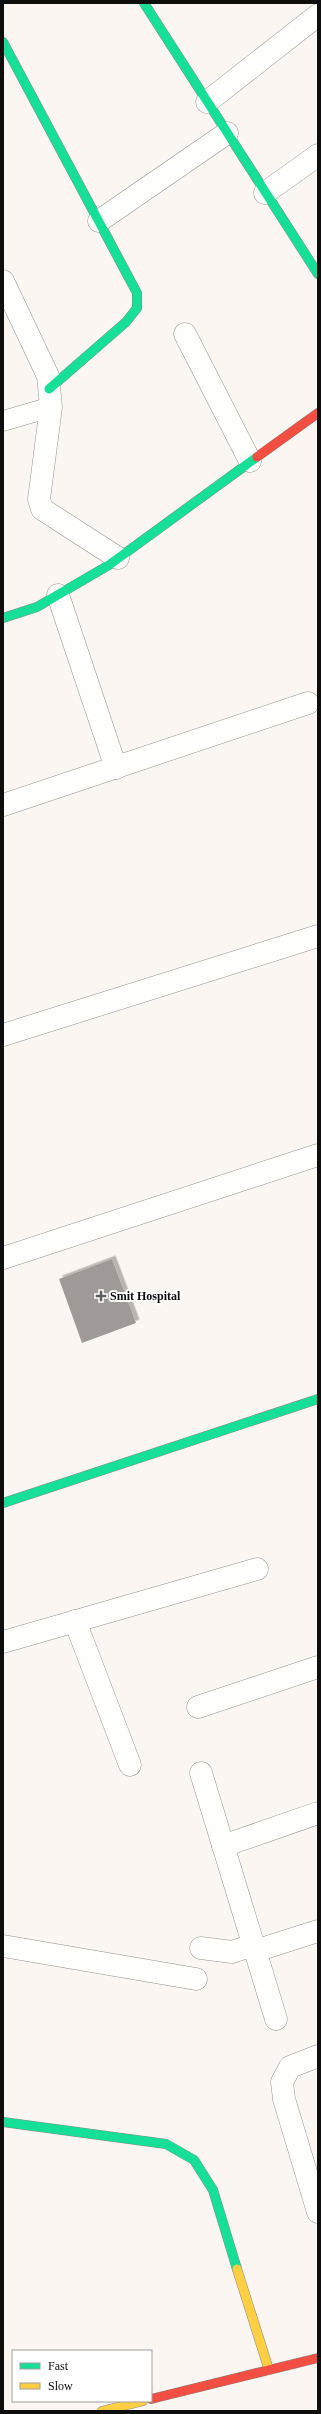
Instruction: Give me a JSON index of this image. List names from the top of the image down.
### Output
{
  "places": {
    "health": ["Smit Hospital"]
  },
  "legend": ["Fast", "Slow"]
}
